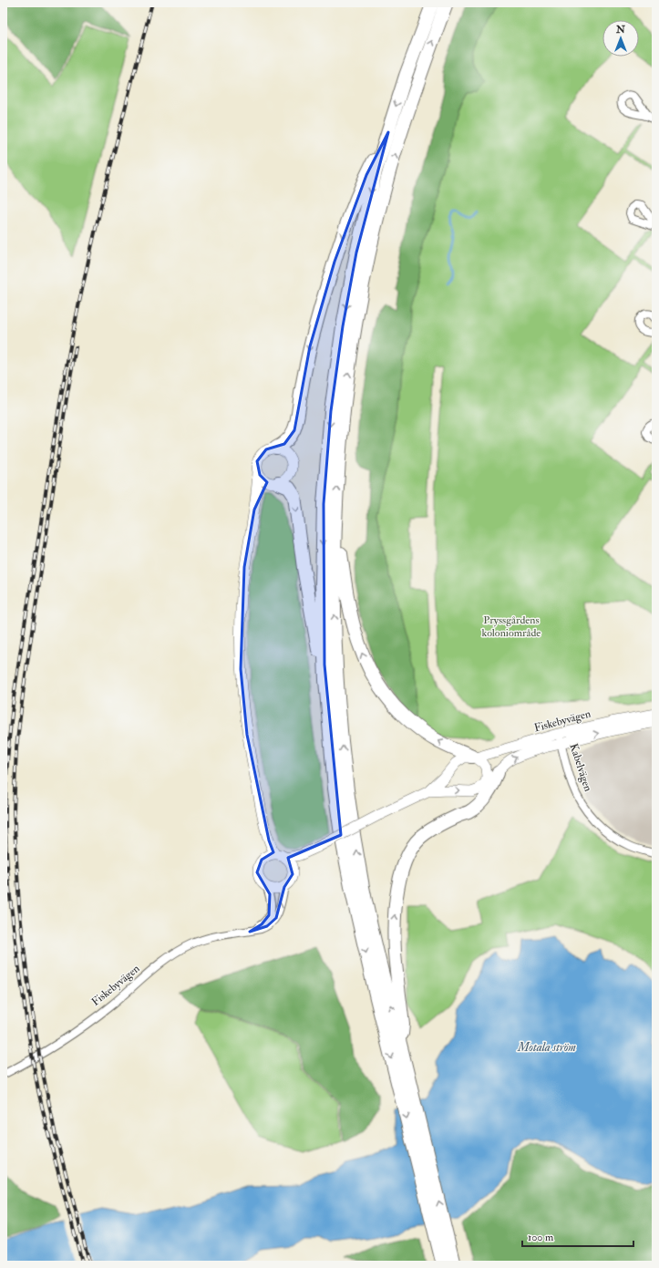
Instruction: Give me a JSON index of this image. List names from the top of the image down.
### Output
{
  "streets": {
    "street": ["Fiskebyvägen", "Kabelvägen"]
  },
  "crossings": [
    ["Fiskebyvägen", "Kabelvägen"]
  ],
  "water": ["Motala ström"],
  "parks": ["Pryssgårdens koloniområde"],
  "scale_bar": "100 m",
  "north": "top"
}
